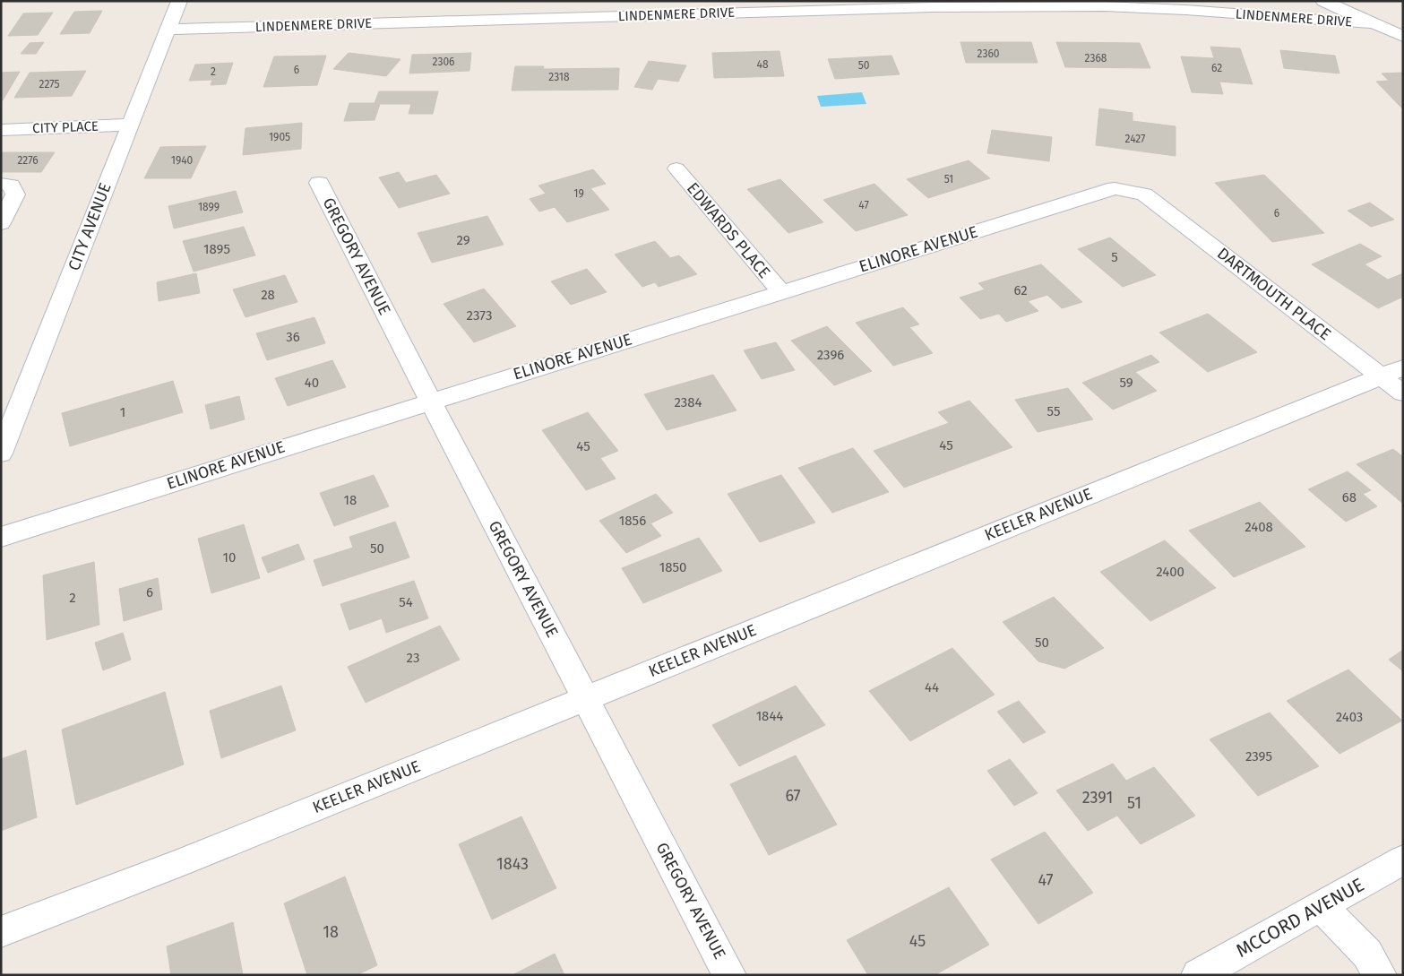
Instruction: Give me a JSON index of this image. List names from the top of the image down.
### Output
{
  "streets": {
    "street": [
      "LINDENMERE DRIVE",
      "CITY PLACE",
      "CITY AVENUE",
      "EDWARDS PLACE",
      "ELINORE AVENUE",
      "GREGORY AVENUE",
      "DARTMOUTH PLACE",
      "KEELER AVENUE",
      "MCCORD AVENUE"
    ]
  },
  "crossings": [
    ["LINDENMERE DRIVE", "CITY AVENUE"],
    ["CITY PLACE", "CITY AVENUE"],
    ["EDWARDS PLACE", "ELINORE AVENUE"],
    ["ELINORE AVENUE", "GREGORY AVENUE"],
    ["ELINORE AVENUE", "DARTMOUTH PLACE"],
    ["GREGORY AVENUE", "KEELER AVENUE"],
    ["DARTMOUTH PLACE", "KEELER AVENUE"]
  ],
  "house_numbers": [
    "2360",
    "2368",
    "2306",
    "48",
    "50",
    "62",
    "6",
    "2",
    "2318",
    "2275",
    "1905",
    "2427",
    "2276",
    "1940",
    "51",
    "19",
    "47",
    "1899",
    "6",
    "29",
    "1895",
    "5",
    "62",
    "28",
    "2373",
    "36",
    "2396",
    "40",
    "59",
    "2384",
    "55",
    "1",
    "45",
    "45",
    "68",
    "18",
    "1856",
    "2408",
    "50",
    "10",
    "1850",
    "2400",
    "6",
    "2",
    "54",
    "50",
    "23",
    "44",
    "1844",
    "2403",
    "2395",
    "67",
    "2391",
    "51",
    "1843",
    "47",
    "18",
    "45"
  ]
}
